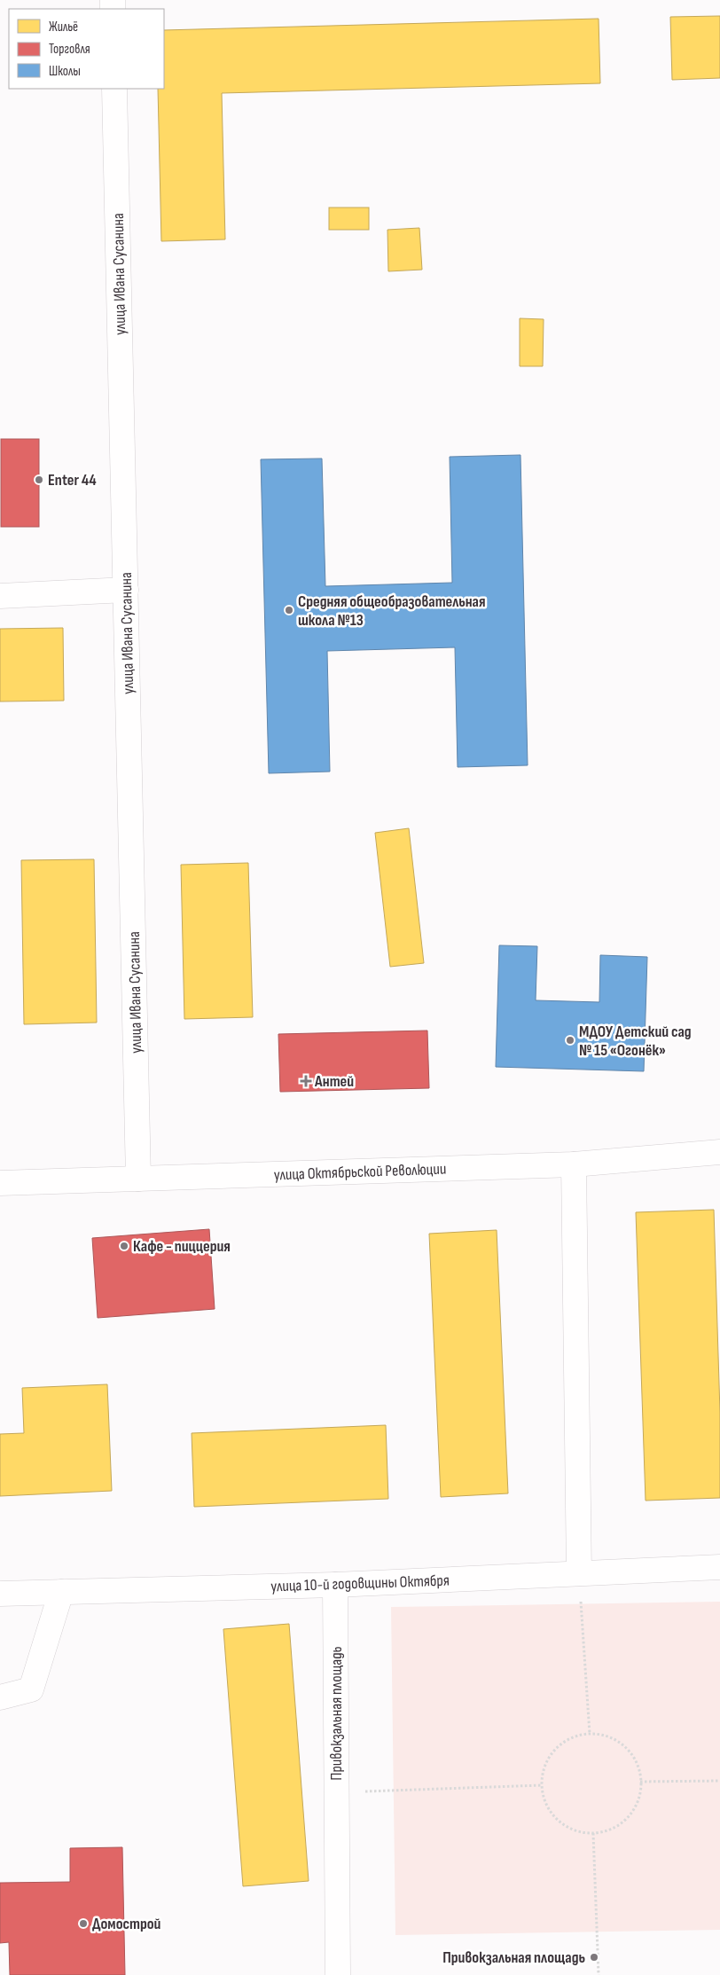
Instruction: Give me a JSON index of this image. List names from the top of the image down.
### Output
{
  "streets": {
    "street": [
      "улица Ивана Сусанина",
      "улица Октябрьской Революции",
      "улица 10-й годовщины Октября",
      "Привокзальная площадь"
    ]
  },
  "crossings": [
    ["улица Ивана Сусанина", "улица Октябрьской Революции"],
    ["улица 10-й годовщины Октября", "Привокзальная площадь"]
  ],
  "places": {
    "other": [
      "Enter 44",
      "Средняя общеобразовательная школа №13",
      "МДОУ Детский сад № 15 «Огонёк»",
      "Кафе - пиццерия",
      "Домострой",
      "Привокзальная площадь"
    ],
    "health": ["Антей"]
  },
  "legend": ["Жильё", "Торговля", "Школы"]
}
